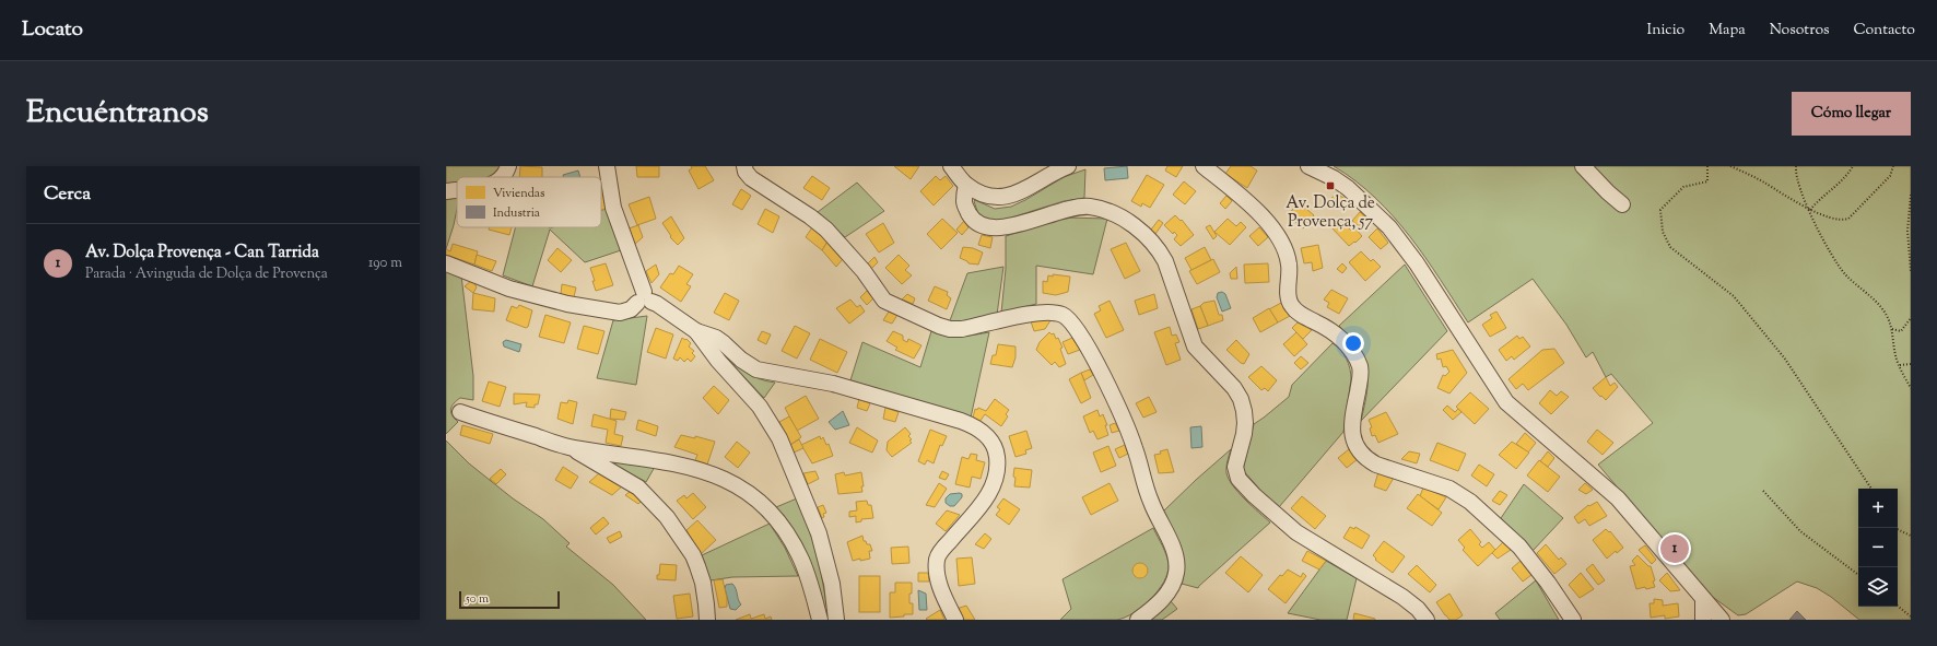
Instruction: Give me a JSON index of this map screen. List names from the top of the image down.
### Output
{
  "places": {
    "transit": ["Av. Dolça de Provença, 57"]
  },
  "legend": ["Viviendas", "Industria"],
  "scale_bar": "50 m",
  "page": {
    "header": "Locato",
    "nav": [
      "Inicio",
      "Mapa",
      "Nosotros",
      "Contacto"
    ],
    "title": "Encuéntranos",
    "buttons": "Cómo llegar",
    "heading": "Cerca",
    "list": [
      {
        "mark": "1",
        "name": "Av. Dolça Provença - Can Tarrida",
        "note": "Parada · Avinguda de Dolça de Provença",
        "value": "190 m"
      }
    ],
    "map_buttons": ["+", "−"],
    "pins": "1",
    "scale": "50 m"
  }
}
